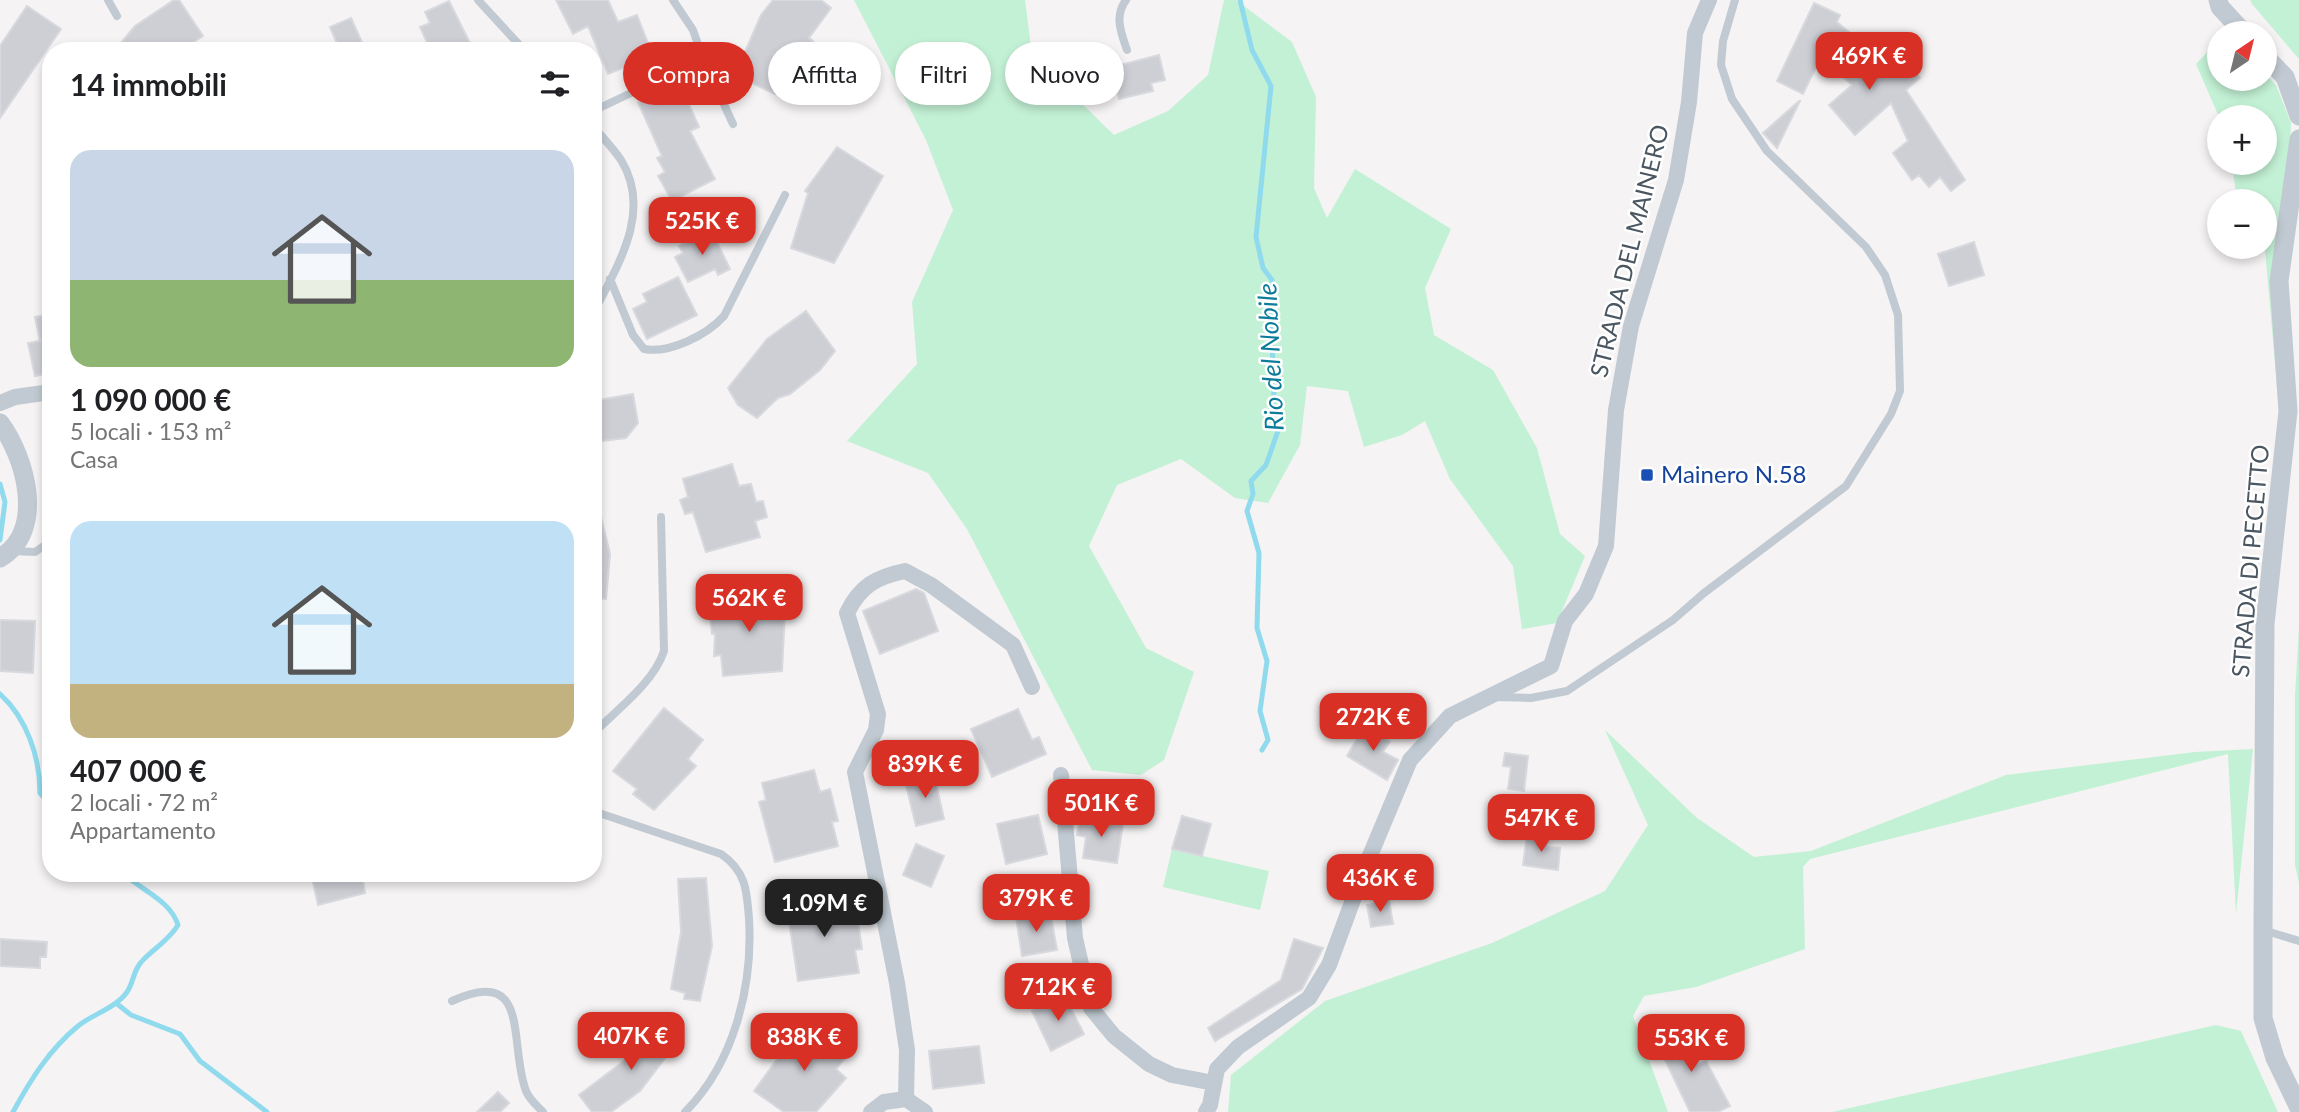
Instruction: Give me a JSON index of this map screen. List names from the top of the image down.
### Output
{
  "streets": {
    "street": ["STRADA DEL MAINERO", "STRADA DI PECETTO"]
  },
  "water": ["Rio del Nobile"],
  "places": {
    "transit": ["Mainero N.58"]
  },
  "north": "top right",
  "page": {
    "map_buttons": ["+", "−"],
    "price": [
      "469K €",
      "525K €",
      "562K €",
      "272K €",
      "839K €",
      "501K €",
      "547K €",
      "436K €",
      "379K €",
      "1.09M €",
      "712K €",
      "407K €",
      "838K €",
      "553K €"
    ],
    "chip": [
      "Compra",
      "Affitta",
      "Filtri",
      "Nuovo"
    ],
    "heading": "14 immobili",
    "list": [
      {
        "name": "1 090 000 €",
        "note": "5 locali · 153 m² · Casa"
      },
      {
        "name": "407 000 €",
        "note": "2 locali · 72 m² · Appartamento"
      }
    ]
  }
}
